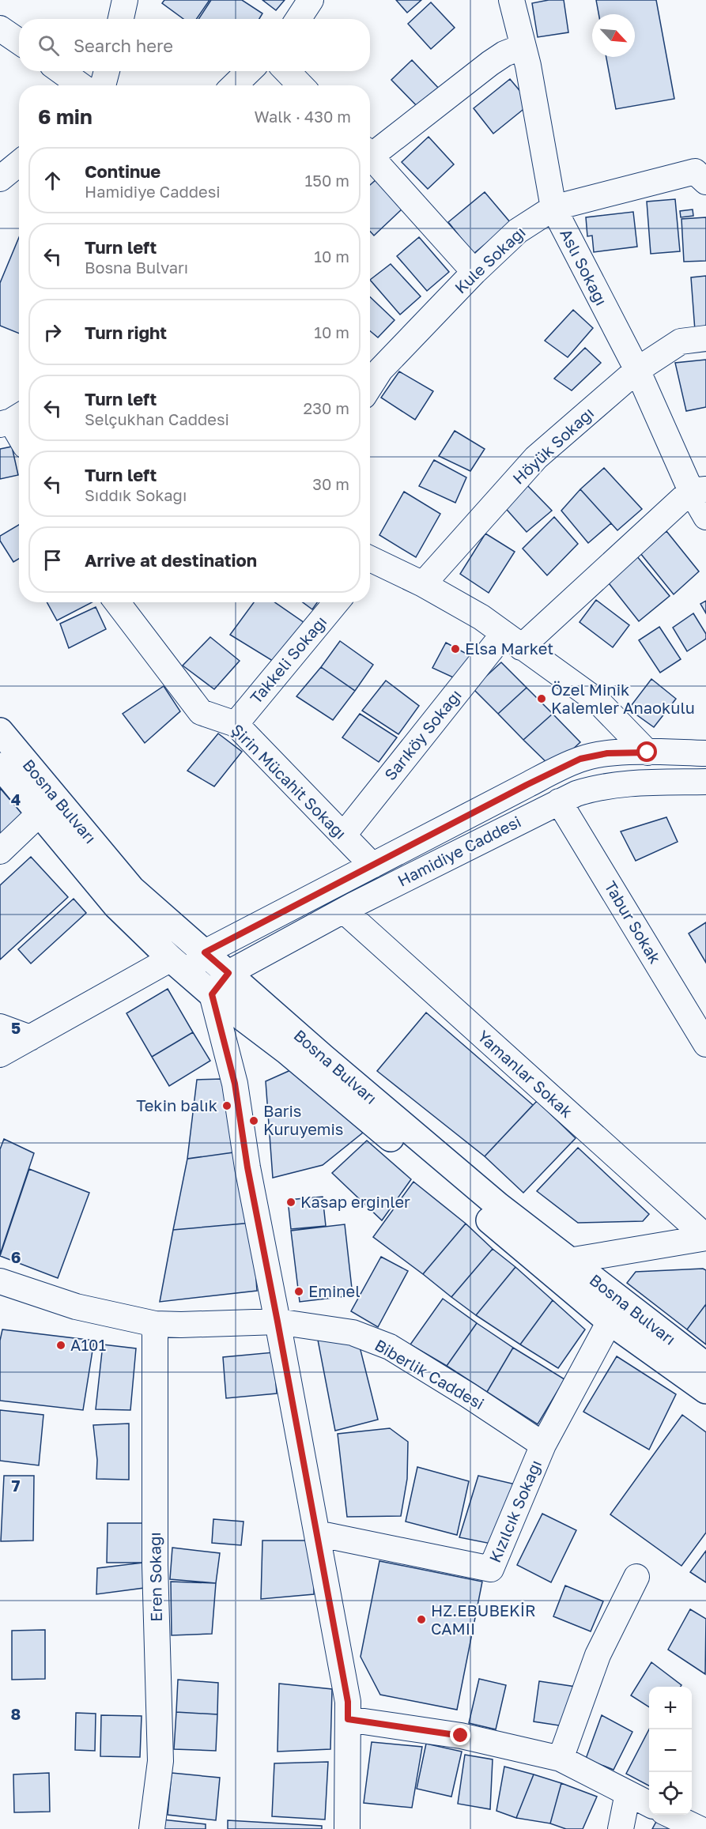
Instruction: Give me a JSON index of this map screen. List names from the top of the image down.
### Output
{
  "streets": {
    "main road": ["Bosna Bulvarı"],
    "street": [
      "Kule Sokağı",
      "Aslı Sokağı",
      "Höyük Sokağı",
      "Takkeli Sokağı",
      "Sarıköy Sokağı",
      "Şirin Mücahit Sokağı",
      "Hamidiye Caddesi",
      "Tabur Sokak",
      "Yamanlar Sokak",
      "Biberlik Caddesi",
      "Kızılcık Sokağı",
      "Eren Sokağı"
    ]
  },
  "crossings": [
    ["Kule Sokağı", "Aslı Sokağı"],
    ["Aslı Sokağı", "Höyük Sokağı"],
    ["Aslı Sokağı", "Sarıköy Sokağı"],
    ["Takkeli Sokağı", "Şirin Mücahit Sokağı"],
    ["Sarıköy Sokağı", "Şirin Mücahit Sokağı"],
    ["Şirin Mücahit Sokağı", "Hamidiye Caddesi"],
    ["Bosna Bulvarı", "Hamidiye Caddesi"],
    ["Bosna Bulvarı", "Kızılcık Sokağı"],
    ["Hamidiye Caddesi", "Tabur Sokak"],
    ["Hamidiye Caddesi", "Yamanlar Sokak"],
    ["Biberlik Caddesi", "Kızılcık Sokağı"],
    ["Biberlik Caddesi", "Eren Sokağı"]
  ],
  "places": [
    "Elsa Market",
    "Özel Minik Kalemler Anaokulu",
    "Tekin balık",
    "Baris Kuruyemis",
    "Kasap erginler",
    "Eminel",
    "A101",
    "HZ.EBUBEKİR CAMII"
  ],
  "north": "bottom right",
  "page": {
    "search": "Search here",
    "heading": ["6 min", "Walk · 430 m"],
    "list": [
      ["Continue", "Hamidiye Caddesi", "150 m"],
      ["Turn left", "Bosna Bulvarı", "10 m"],
      ["Turn right", "10 m"],
      ["Turn left", "Selçukhan Caddesi", "230 m"],
      ["Turn left", "Sıddık Sokağı", "30 m"],
      "Arrive at destination"
    ],
    "map_buttons": ["+", "−"]
  },
  "grid": {
    "rows": [
      "4",
      "5",
      "6",
      "7",
      "8"
    ]
  }
}
